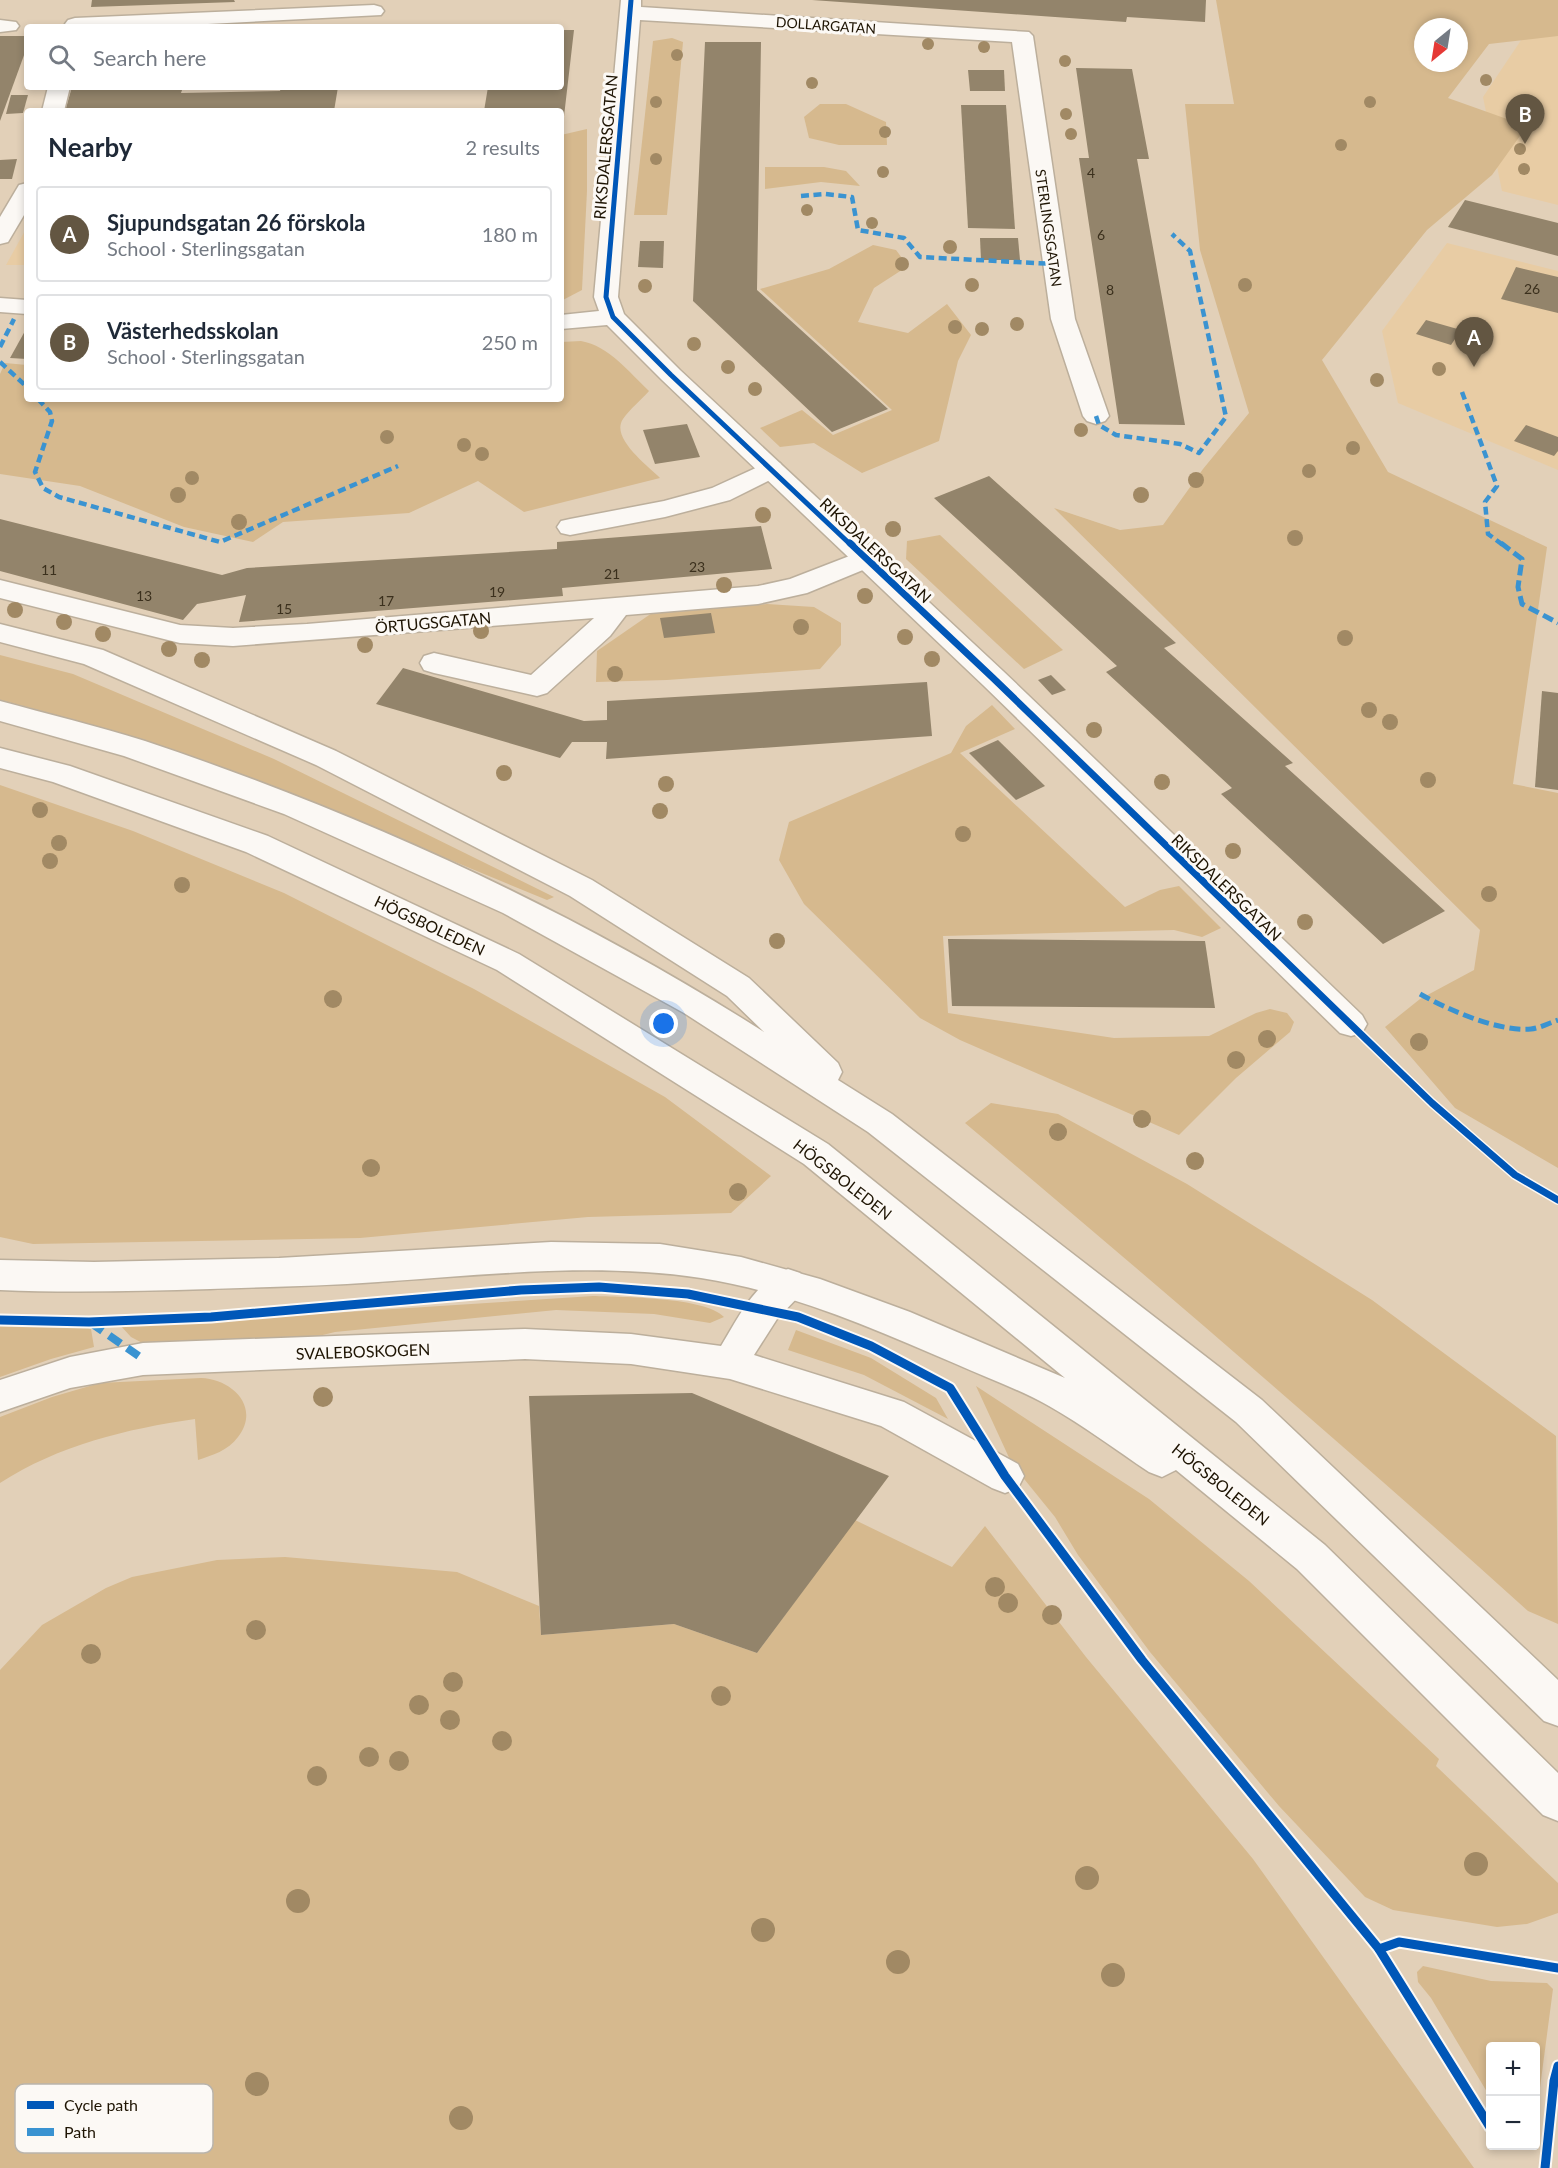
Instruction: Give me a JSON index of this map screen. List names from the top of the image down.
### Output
{
  "streets": {
    "main road": [
      "DOLLARGATAN",
      "RIKSDALERSGATAN",
      "STERLINGSGATAN",
      "ÖRTUGSGATAN",
      "HÖGSBOLEDEN",
      "SVALEBOSKOGEN"
    ]
  },
  "crossings": [
    ["DOLLARGATAN", "RIKSDALERSGATAN"],
    ["DOLLARGATAN", "STERLINGSGATAN"],
    ["RIKSDALERSGATAN", "ÖRTUGSGATAN"]
  ],
  "house_numbers": [
    "4",
    "6",
    "26",
    "8",
    "23",
    "11",
    "21",
    "19",
    "13",
    "17",
    "15"
  ],
  "legend": ["Cycle path", "Path"],
  "north": "bottom left",
  "page": {
    "search": "Search here",
    "pins": ["B", "A"],
    "heading": ["Nearby", "2 results"],
    "list": [
      {
        "mark": "A",
        "name": "Sjupundsgatan 26 förskola",
        "note": "School · Sterlingsgatan",
        "value": "180 m"
      },
      {
        "mark": "B",
        "name": "Västerhedsskolan",
        "note": "School · Sterlingsgatan",
        "value": "250 m"
      }
    ],
    "map_buttons": ["+", "−"]
  }
}
